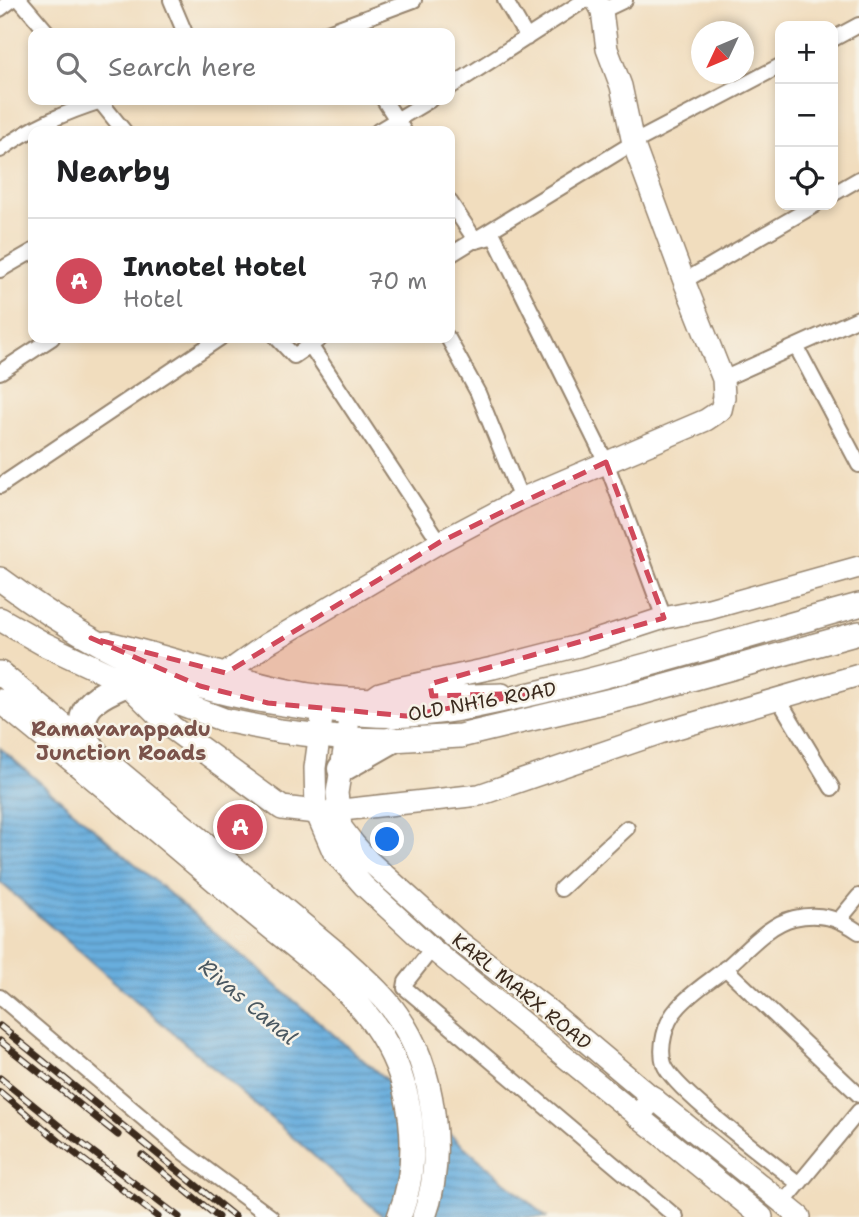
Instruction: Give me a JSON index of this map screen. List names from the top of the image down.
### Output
{
  "streets": {
    "main road": ["OLD NH16 ROAD"],
    "street": ["KARL MARX ROAD"]
  },
  "crossings": [
    ["OLD NH16 ROAD", "KARL MARX ROAD"]
  ],
  "districts": ["Ramavarappadu Junction Roads"],
  "water": ["Rivas Canal"],
  "north": "bottom left",
  "page": {
    "map_buttons": ["+", "−"],
    "search": "Search here",
    "heading": "Nearby",
    "list": [
      {
        "mark": "A",
        "name": "Innotel Hotel",
        "note": "Hotel",
        "value": "70 m"
      }
    ],
    "pins": "A"
  }
}
